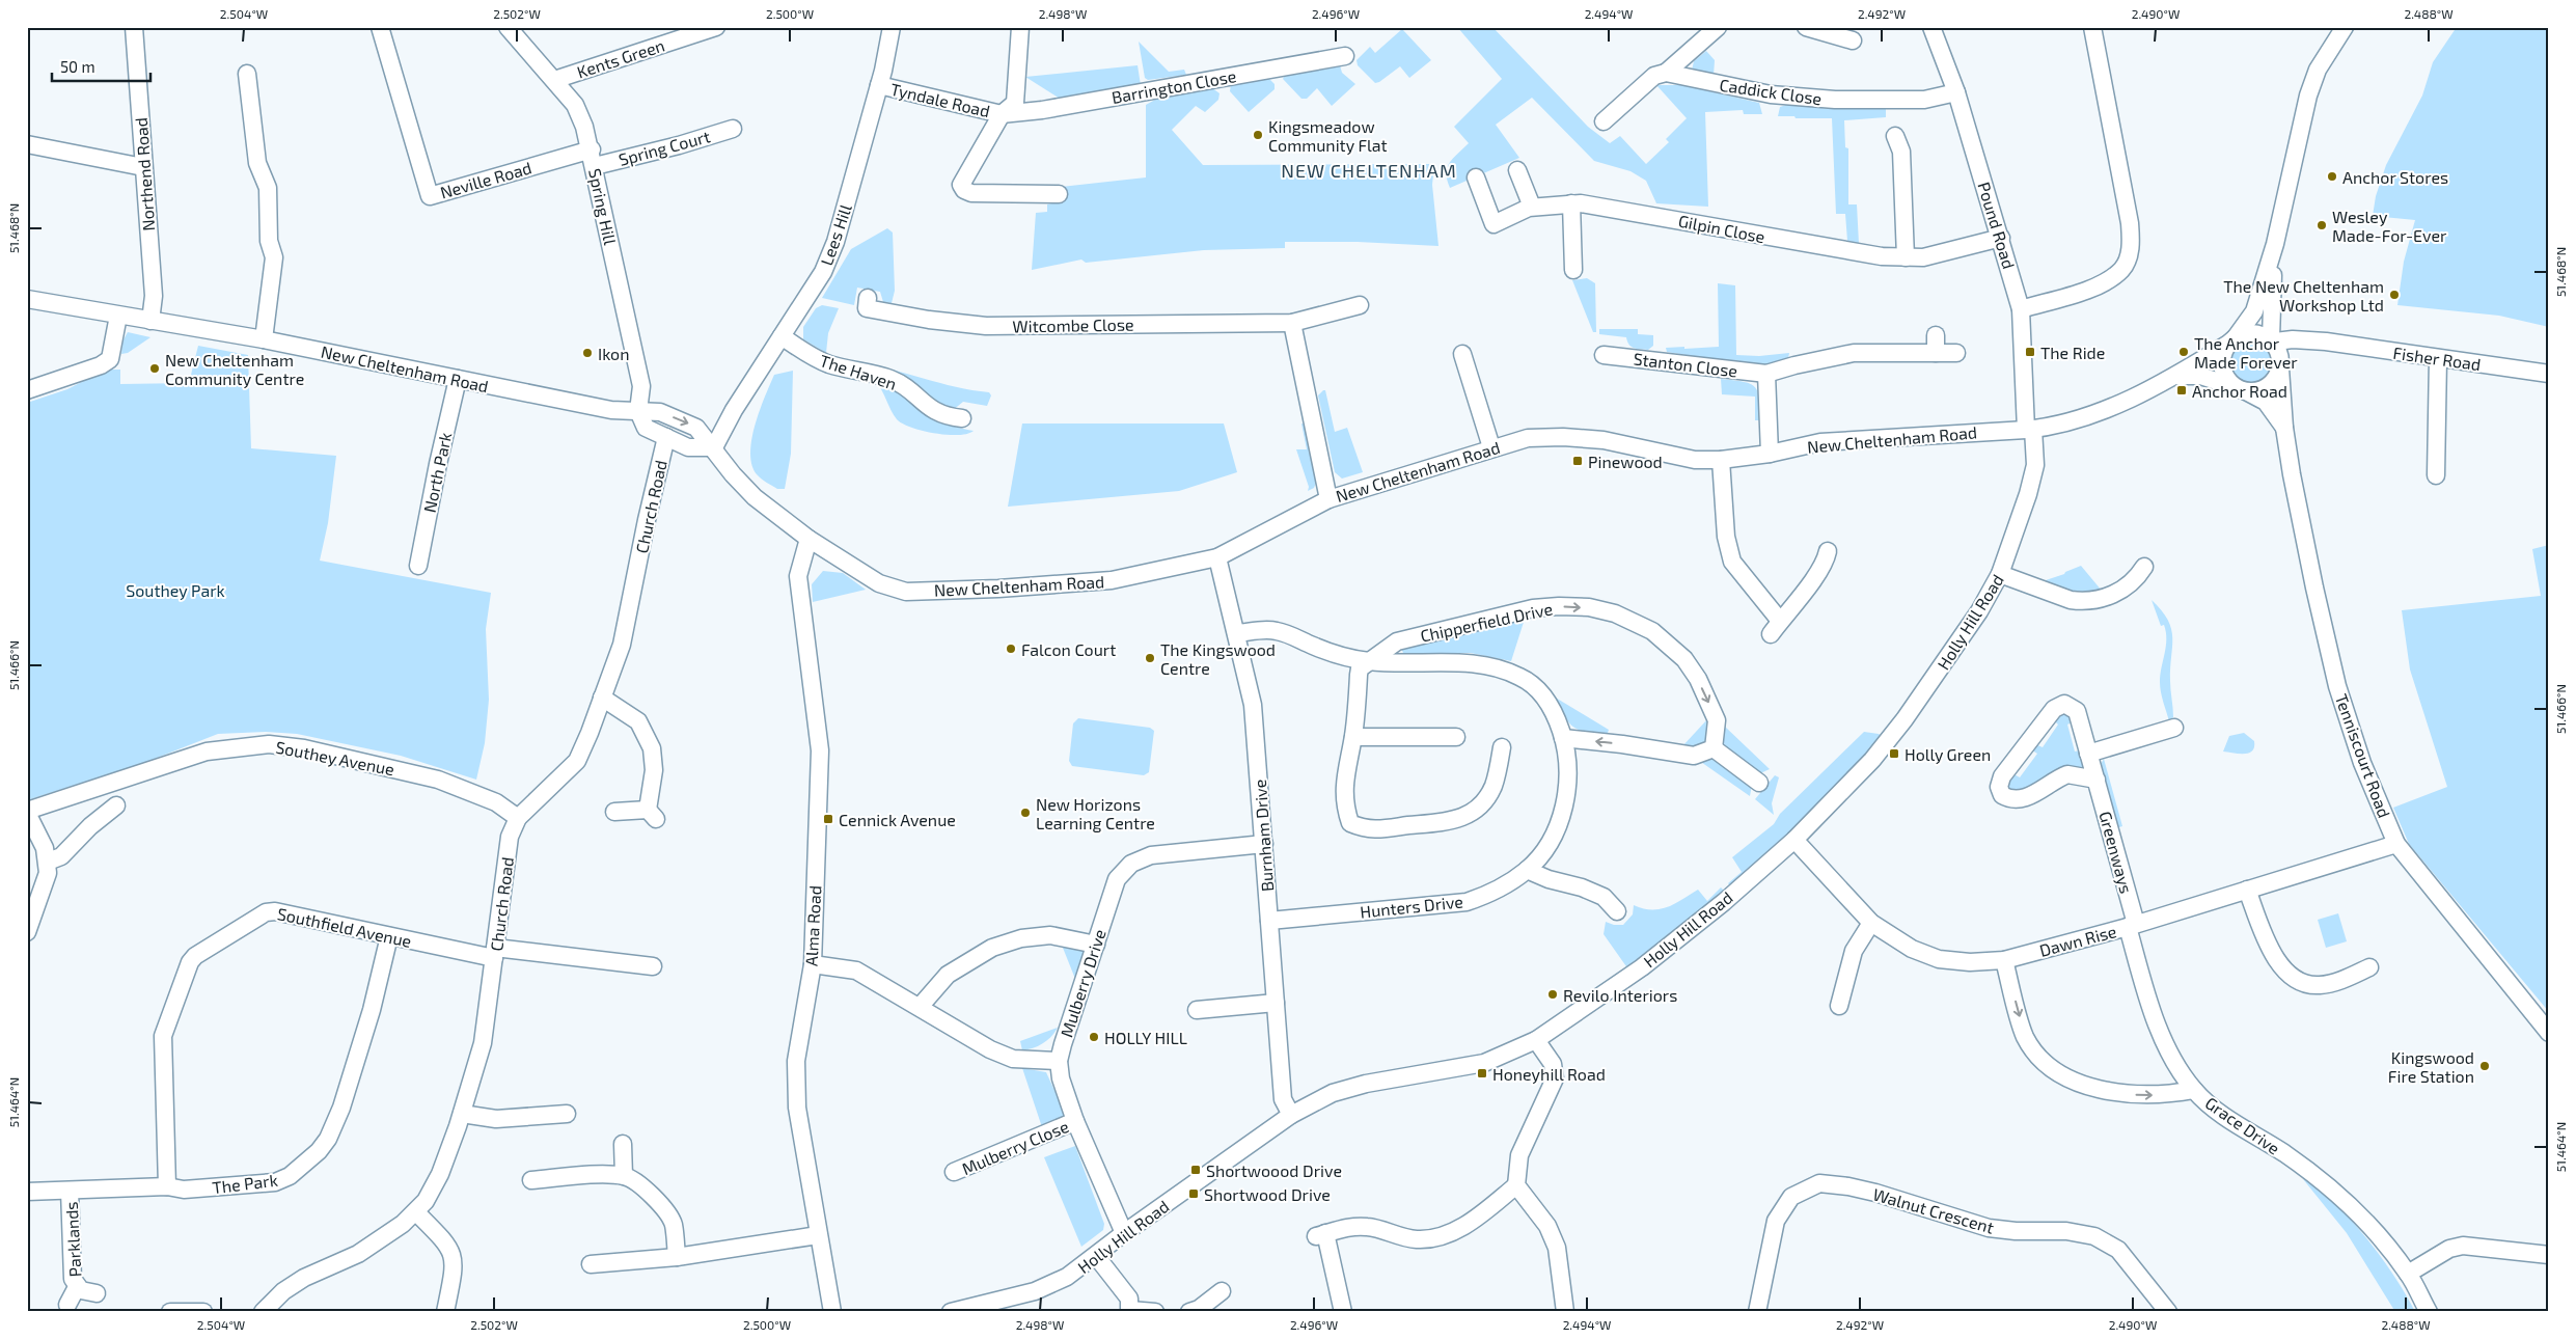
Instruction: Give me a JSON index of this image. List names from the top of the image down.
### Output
{
  "streets": {
    "street": [
      "Kents Green",
      "Barrington Close",
      "Caddick Close",
      "Tyndale Road",
      "Spring Court",
      "Northend Road",
      "Neville Road",
      "Spring Hill",
      "Pound Road",
      "Gilpin Close",
      "Lees Hill",
      "Witcombe Close",
      "Fisher Road",
      "Stanton Close",
      "New Cheltenham Road",
      "The Haven",
      "North Park",
      "Church Road",
      "Chipperfield Drive",
      "Holly Hill Road",
      "Tenniscourt Road",
      "Southey Avenue",
      "Burnham Drive",
      "Greenways",
      "Hunters Drive",
      "Alma Road",
      "Southfield Avenue",
      "Dawn Rise",
      "Mulberry Drive",
      "Grace Drive",
      "Mulberry Close",
      "The Park",
      "Walnut Crescent",
      "Parklands"
    ]
  },
  "crossings": [
    ["Kents Green", "Spring Hill"],
    ["Barrington Close", "Tyndale Road"],
    ["Caddick Close", "Pound Road"],
    ["Tyndale Road", "Lees Hill"],
    ["Spring Court", "Neville Road"],
    ["Spring Court", "Spring Hill"],
    ["Northend Road", "New Cheltenham Road"],
    ["Neville Road", "Spring Hill"],
    ["Spring Hill", "New Cheltenham Road"],
    ["Pound Road", "Gilpin Close"],
    ["Pound Road", "New Cheltenham Road"],
    ["Pound Road", "Holly Hill Road"],
    ["Lees Hill", "New Cheltenham Road"],
    ["Lees Hill", "The Haven"],
    ["Fisher Road", "New Cheltenham Road"],
    ["Fisher Road", "Tenniscourt Road"],
    ["New Cheltenham Road", "North Park"],
    ["New Cheltenham Road", "Holly Hill Road"],
    ["New Cheltenham Road", "Tenniscourt Road"],
    ["New Cheltenham Road", "Burnham Drive"],
    ["New Cheltenham Road", "Alma Road"],
    ["Church Road", "Southey Avenue"],
    ["Church Road", "Southfield Avenue"],
    ["Chipperfield Drive", "Burnham Drive"],
    ["Chipperfield Drive", "Hunters Drive"],
    ["Holly Hill Road", "Burnham Drive"],
    ["Holly Hill Road", "Dawn Rise"],
    ["Holly Hill Road", "Mulberry Drive"],
    ["Tenniscourt Road", "Dawn Rise"],
    ["Burnham Drive", "Hunters Drive"],
    ["Burnham Drive", "Mulberry Drive"],
    ["Greenways", "Dawn Rise"],
    ["Greenways", "Grace Drive"],
    ["Southfield Avenue", "The Park"],
    ["Dawn Rise", "Grace Drive"],
    ["Mulberry Drive", "Mulberry Close"],
    ["The Park", "Parklands"]
  ],
  "one_way": ["Chipperfield Drive", "Grace Drive"],
  "districts": ["NEW CHELTENHAM"],
  "parks": ["Southey Park"],
  "places": {
    "other": [
      "Kingsmeadow Community Flat",
      "Anchor Stores",
      "Wesley Made-For-Ever",
      "The New Cheltenham Workshop Ltd",
      "The Anchor Made Forever",
      "Ikon",
      "New Cheltenham Community Centre",
      "Falcon Court",
      "The Kingswood Centre",
      "New Horizons Learning Centre",
      "Revilo Interiors",
      "HOLLY HILL",
      "Kingswood Fire Station"
    ],
    "transit": [
      "The Ride",
      "Anchor Road",
      "Pinewood",
      "Holly Green",
      "Cennick Avenue",
      "Honeyhill Road",
      "Shortwoood Drive",
      "Shortwood Drive"
    ]
  },
  "scale_bar": "50 m",
  "coordinates": [
    "2.504°W",
    "2.502°W",
    "2.500°W",
    "2.498°W",
    "2.496°W",
    "2.494°W",
    "2.492°W",
    "2.490°W",
    "2.488°W",
    "51.468°N",
    "51.466°N",
    "51.464°N"
  ]
}
